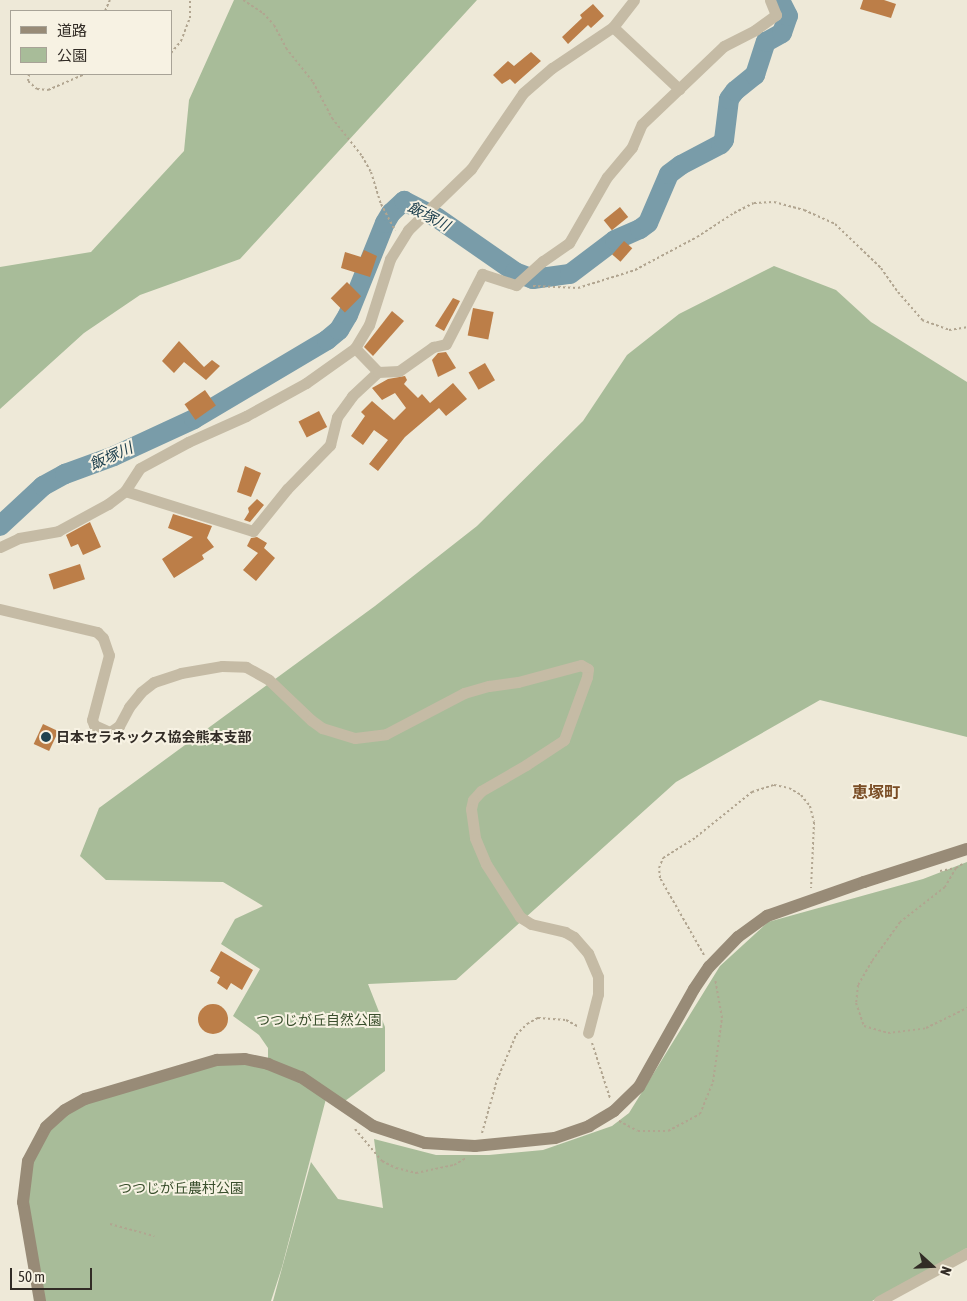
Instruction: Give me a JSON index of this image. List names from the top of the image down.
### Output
{
  "districts": ["恵塚町"],
  "water": ["飯塚川"],
  "parks": ["つつじが丘自然公園", "つつじが丘農村公園"],
  "places": ["日本セラネックス協会熊本支部"],
  "legend": ["道路", "公園"],
  "scale_bar": "50 m",
  "north": "right"
}
